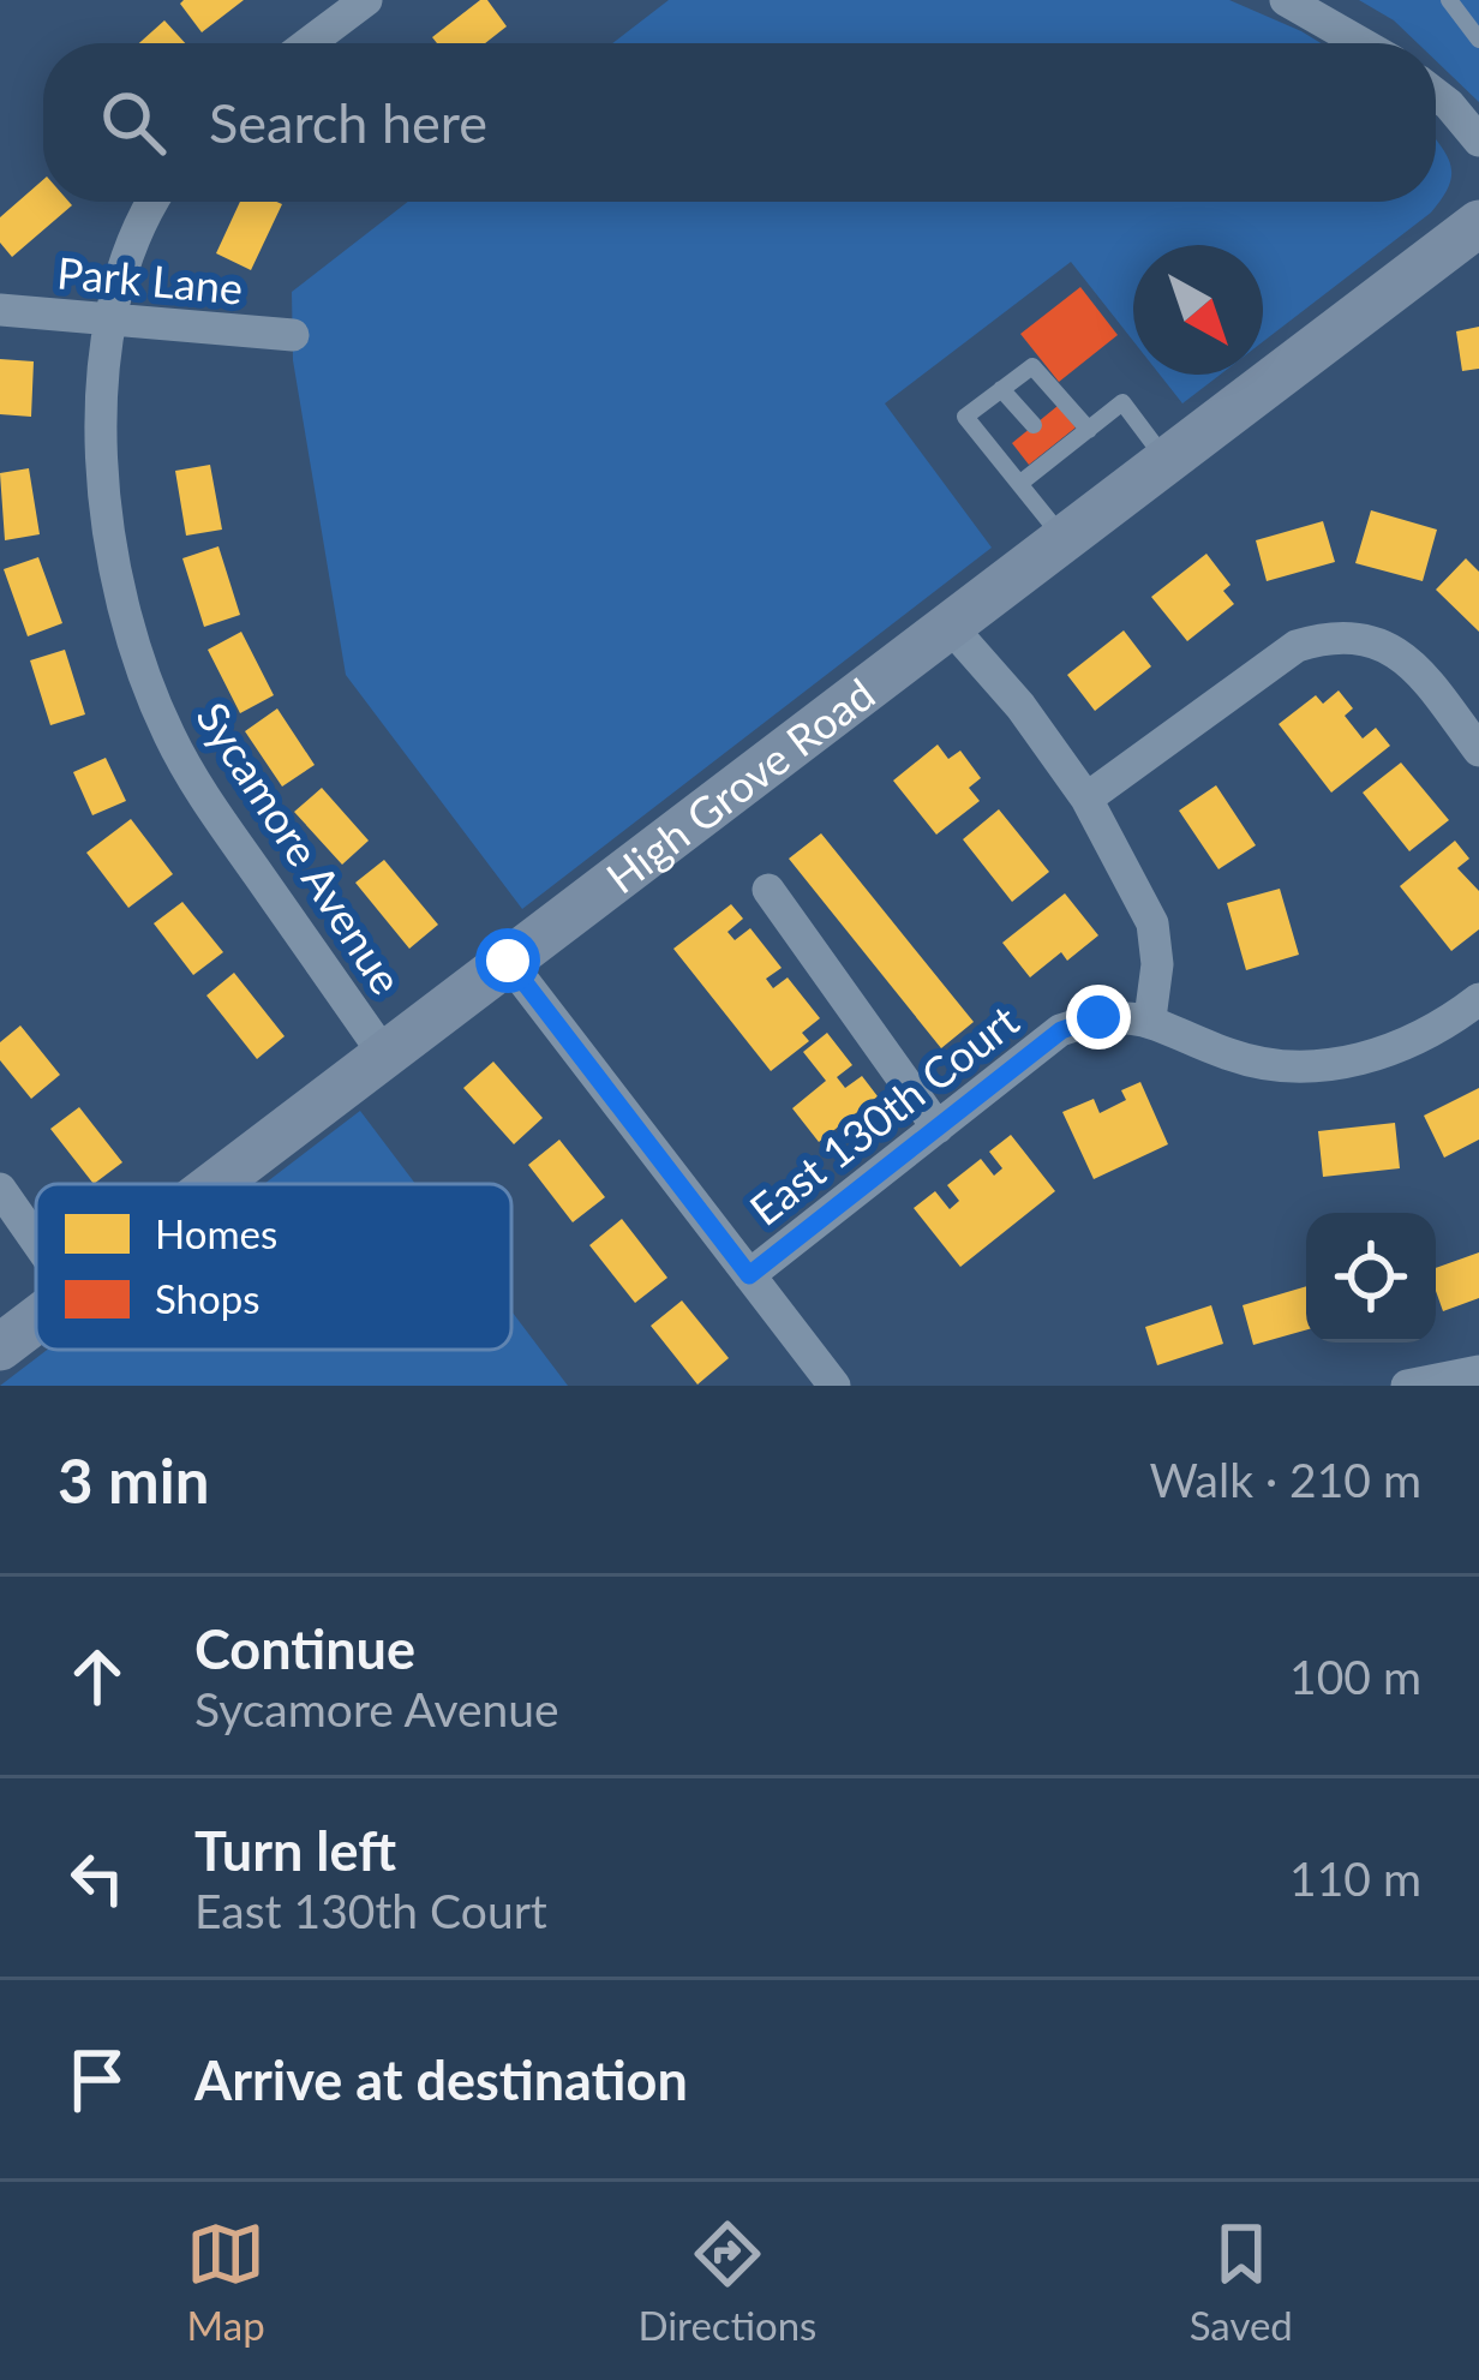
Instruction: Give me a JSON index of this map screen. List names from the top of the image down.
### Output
{
  "streets": {
    "main road": ["High Grove Road"],
    "street": ["Park Lane", "Sycamore Avenue", "East 130th Court"]
  },
  "crossings": [
    ["Park Lane", "Sycamore Avenue"],
    ["High Grove Road", "Sycamore Avenue"]
  ],
  "legend": ["Homes", "Shops"],
  "north": "bottom right",
  "page": {
    "search": "Search here",
    "heading": ["3 min", "Walk · 210 m"],
    "list": [
      ["Continue", "Sycamore Avenue", "100 m"],
      ["Turn left", "East 130th Court", "110 m"],
      "Arrive at destination"
    ],
    "nav": ["Map", "Directions", "Saved"]
  }
}
